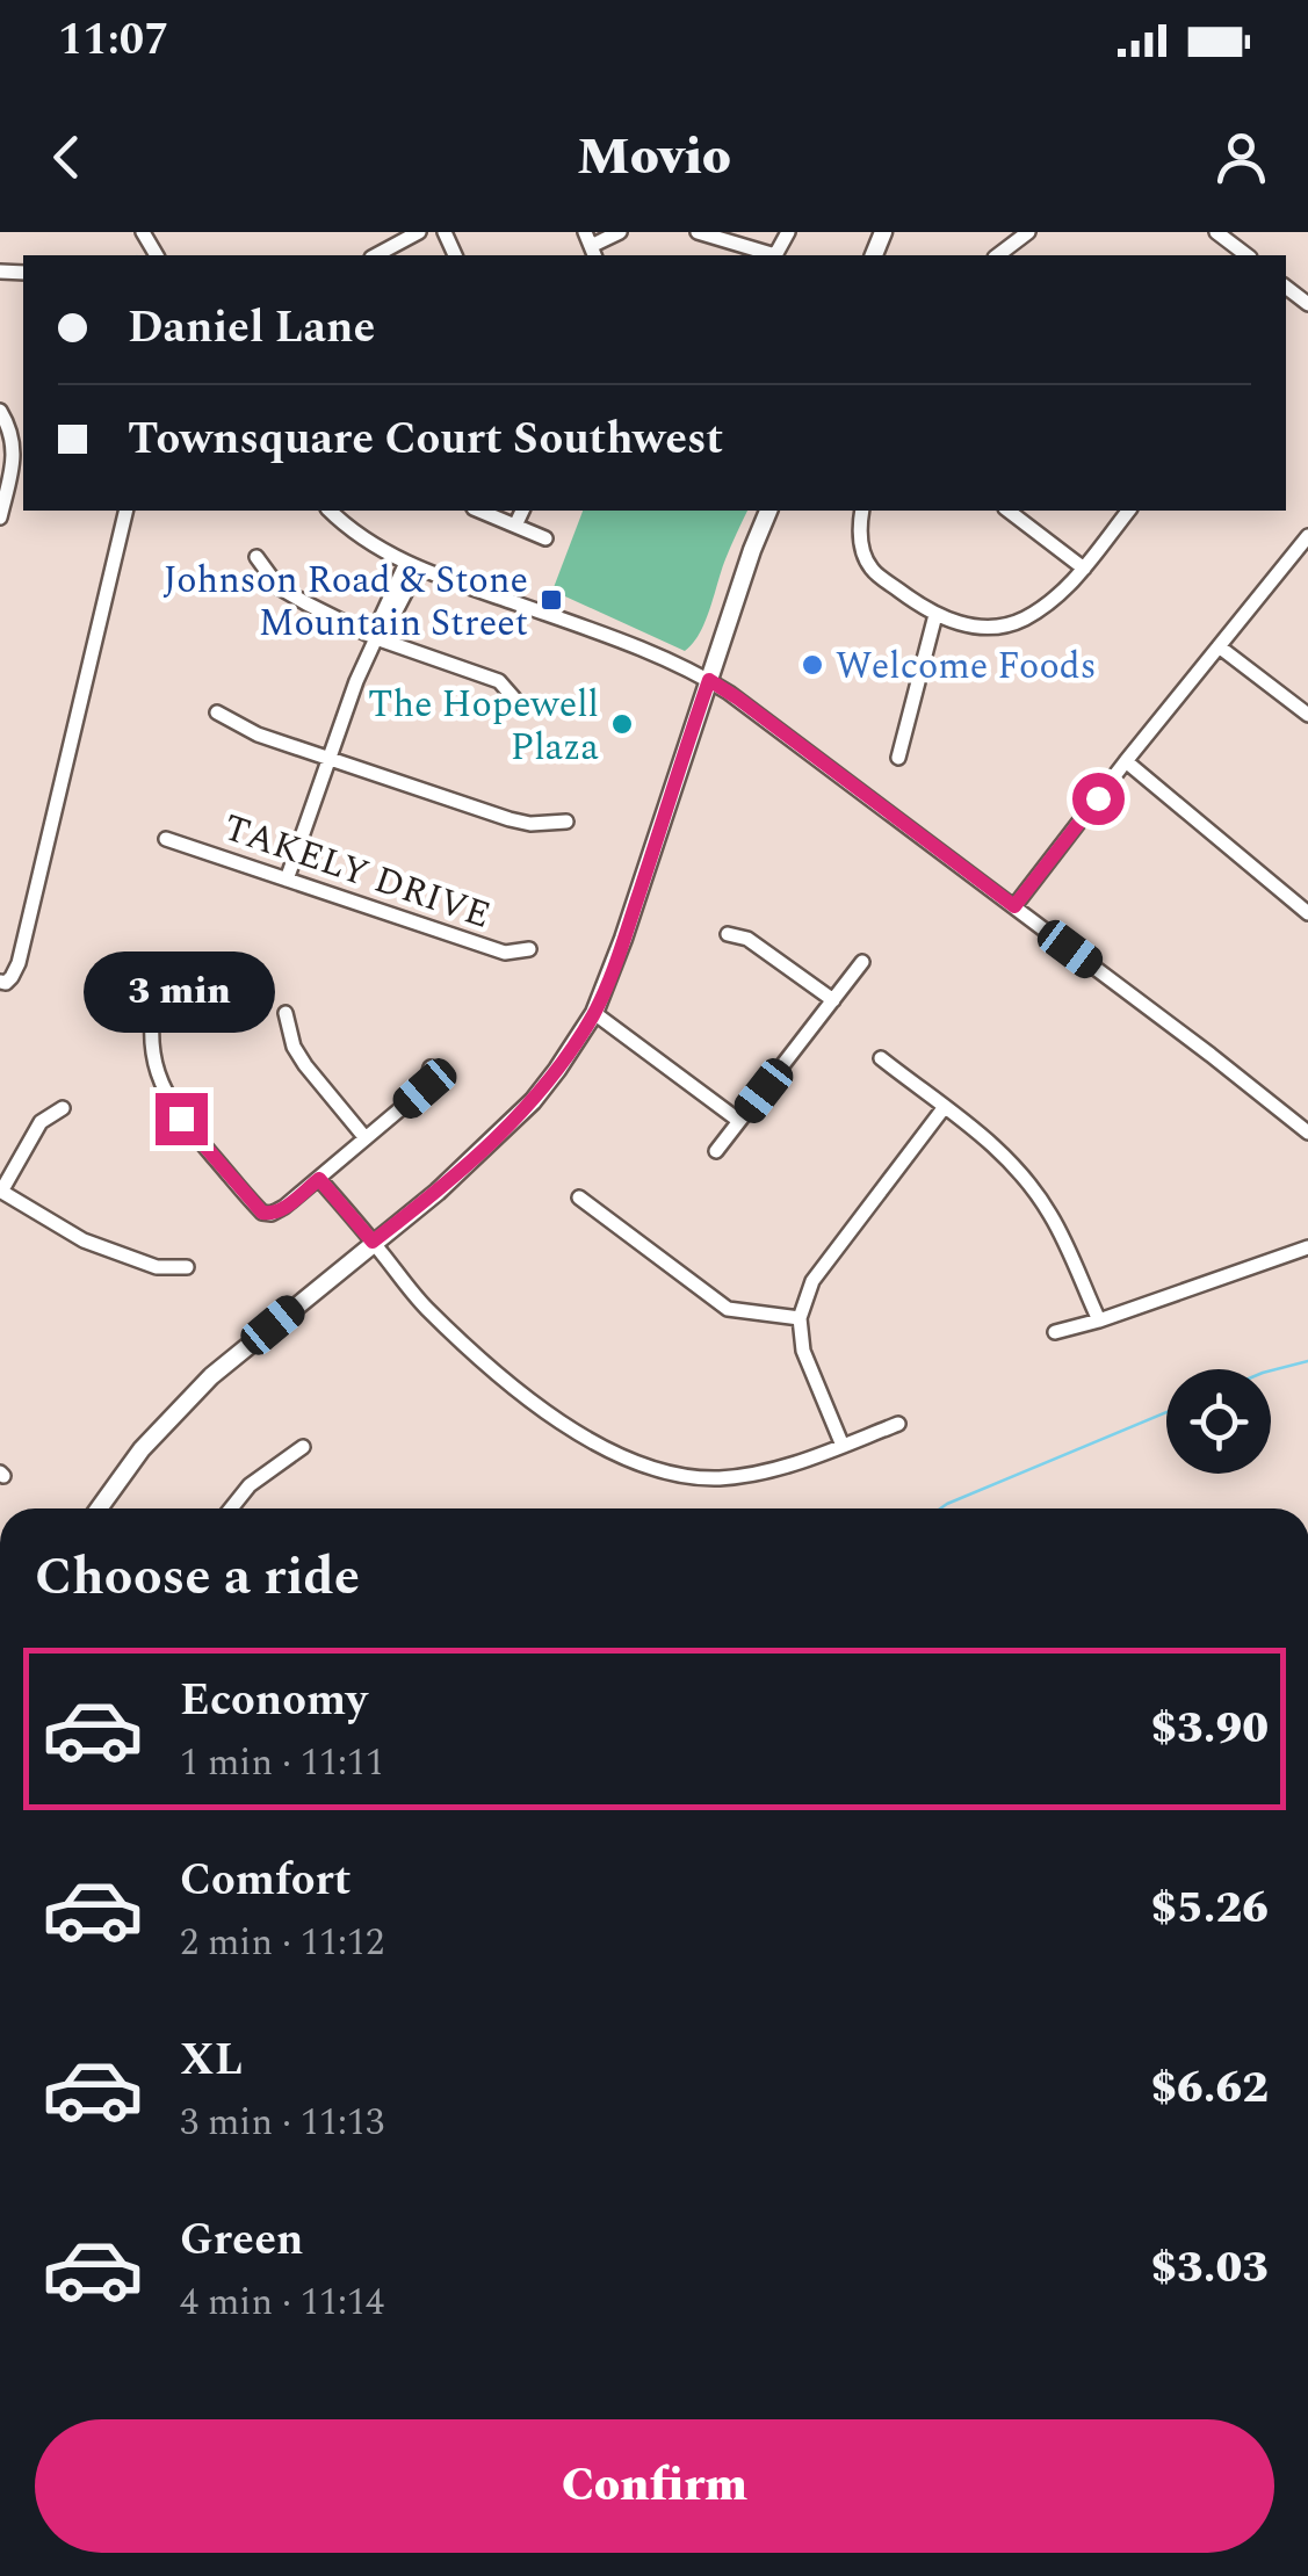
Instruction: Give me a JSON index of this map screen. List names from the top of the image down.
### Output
{
  "streets": {
    "street": ["TAKELY DRIVE"]
  },
  "places": {
    "transit": ["Johnson Road & Stone Mountain Street"],
    "other": ["Welcome Foods", "The Hopewell Plaza"]
  },
  "page": {
    "status": "11:07",
    "header": "Movio",
    "banner": ["Daniel Lane", "Townsquare Court Southwest"],
    "bubble": "3 min",
    "heading": "Choose a ride",
    "list": [
      {
        "name": "Economy",
        "note": "1 min · 11:11",
        "value": "$3.90"
      },
      {
        "name": "Comfort",
        "note": "2 min · 11:12",
        "value": "$5.26"
      },
      {
        "name": "XL",
        "note": "3 min · 11:13",
        "value": "$6.62"
      },
      {
        "name": "Green",
        "note": "4 min · 11:14",
        "value": "$3.03"
      }
    ],
    "buttons": "Confirm"
  }
}
